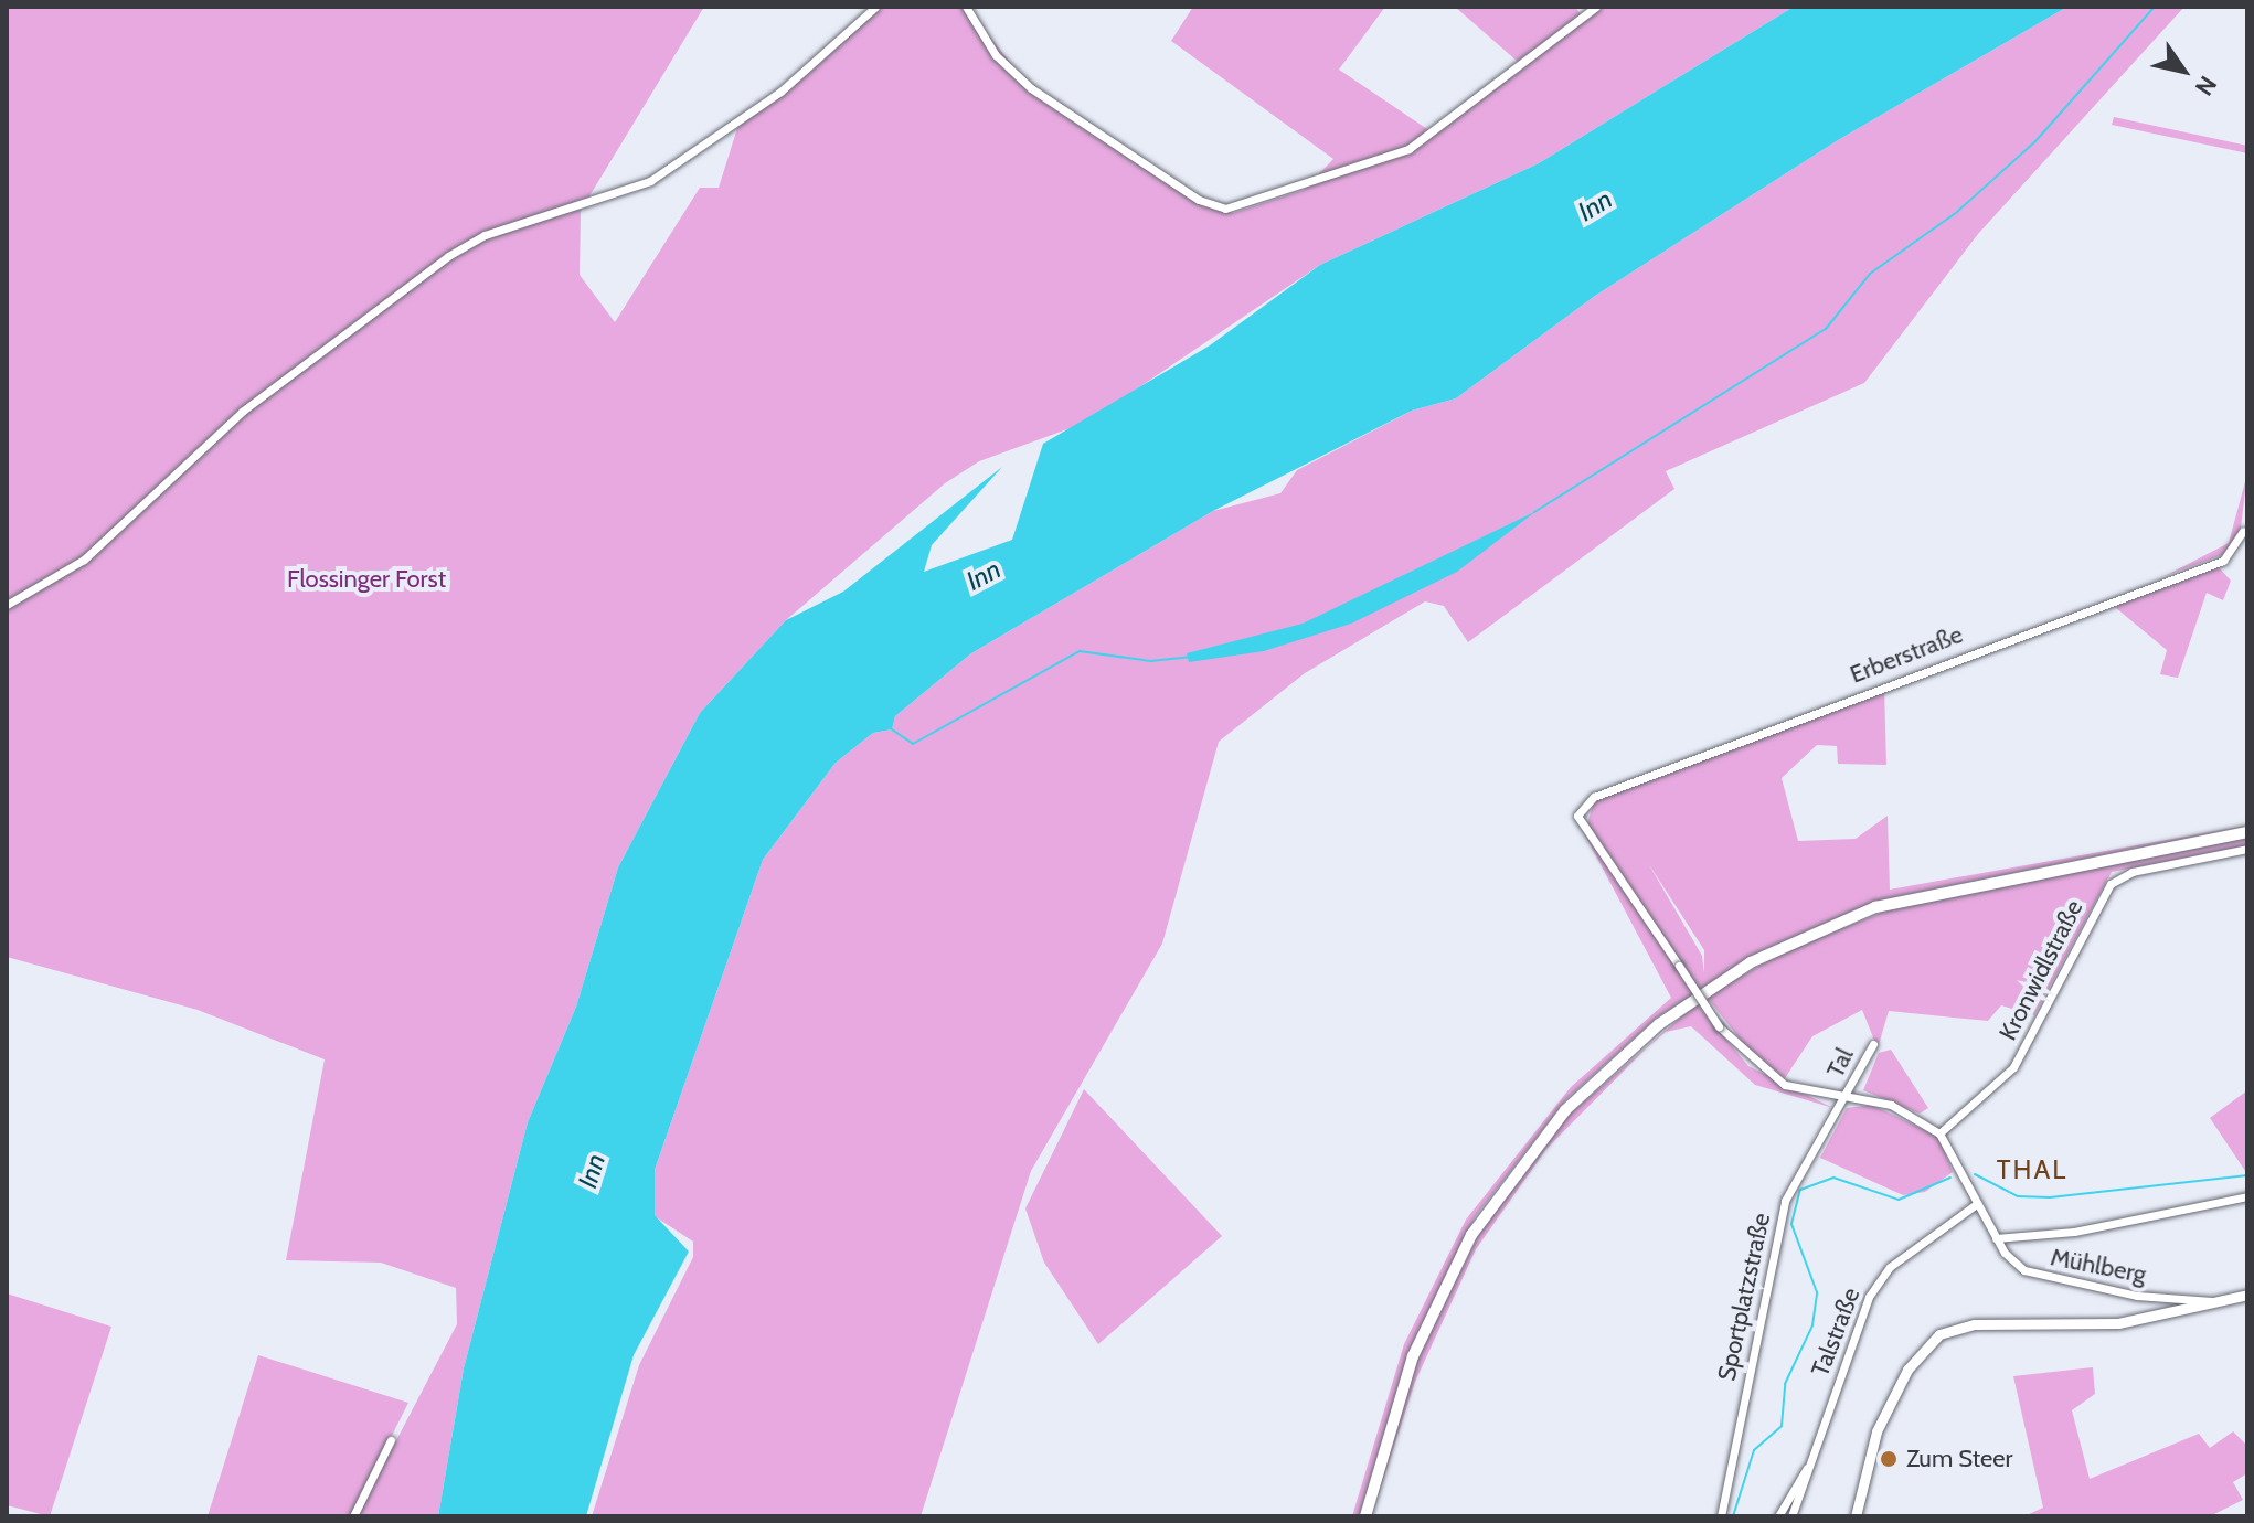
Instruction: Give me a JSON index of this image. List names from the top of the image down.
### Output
{
  "streets": {
    "street": [
      "Erberstraße",
      "Kronwidlstraße",
      "Tal",
      "Mühlberg",
      "Sportplatzstraße",
      "Talstraße"
    ]
  },
  "crossings": [
    ["Erberstraße", "Tal"],
    ["Erberstraße", "Sportplatzstraße"],
    ["Kronwidlstraße", "Mühlberg"],
    ["Tal", "Sportplatzstraße"],
    ["Mühlberg", "Talstraße"]
  ],
  "districts": ["THAL"],
  "water": ["Inn"],
  "parks": ["Flossinger Forst"],
  "places": ["Zum Steer"],
  "north": "bottom right"
}
